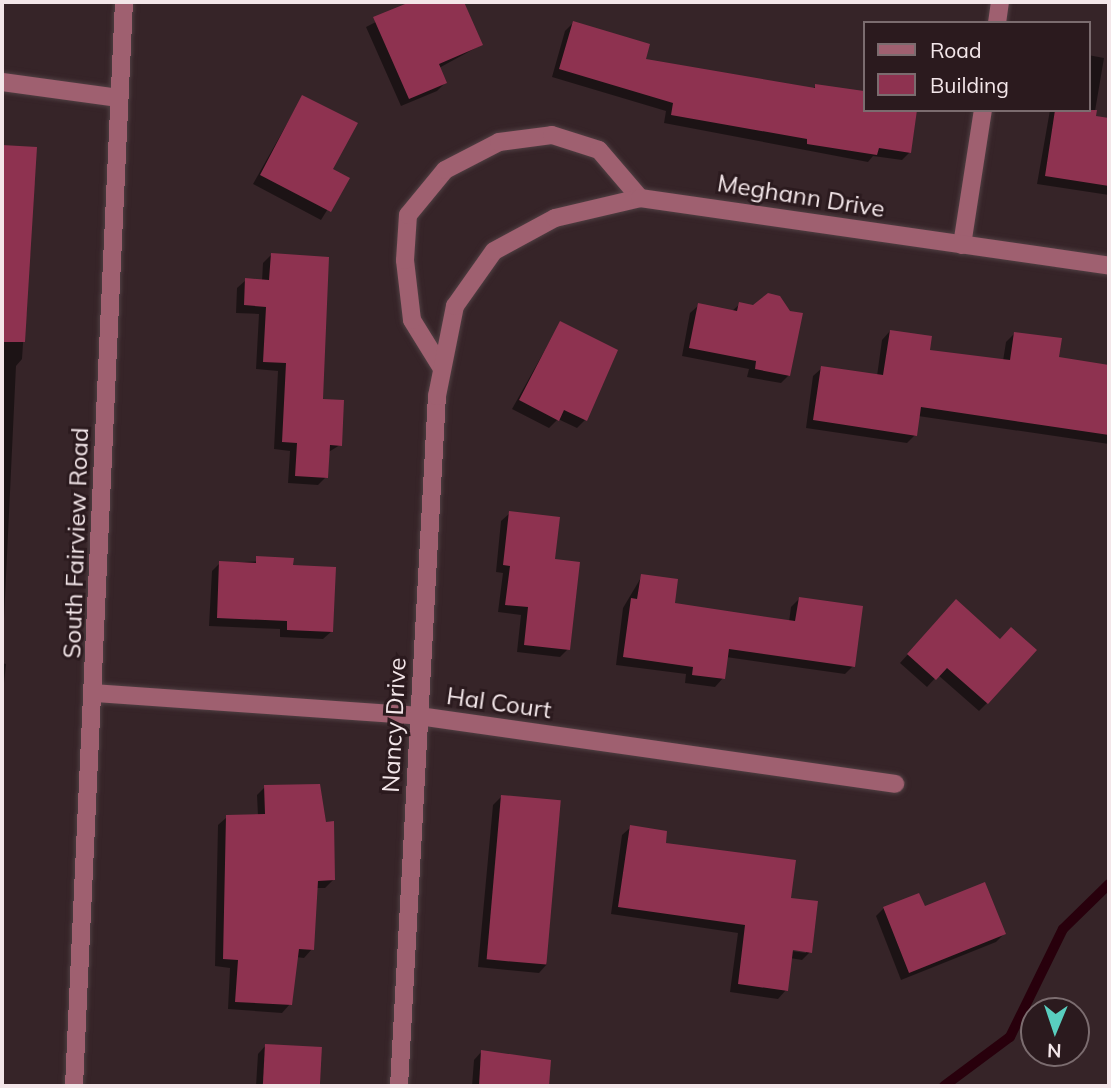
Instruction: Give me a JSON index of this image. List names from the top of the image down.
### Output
{
  "streets": {
    "street": [
      "Meghann Drive",
      "South Fairview Road",
      "Hal Court",
      "Nancy Drive"
    ]
  },
  "crossings": [
    ["Meghann Drive", "Nancy Drive"],
    ["South Fairview Road", "Hal Court"],
    ["Hal Court", "Nancy Drive"]
  ],
  "legend": ["Road", "Building"],
  "north": "bottom"
}
